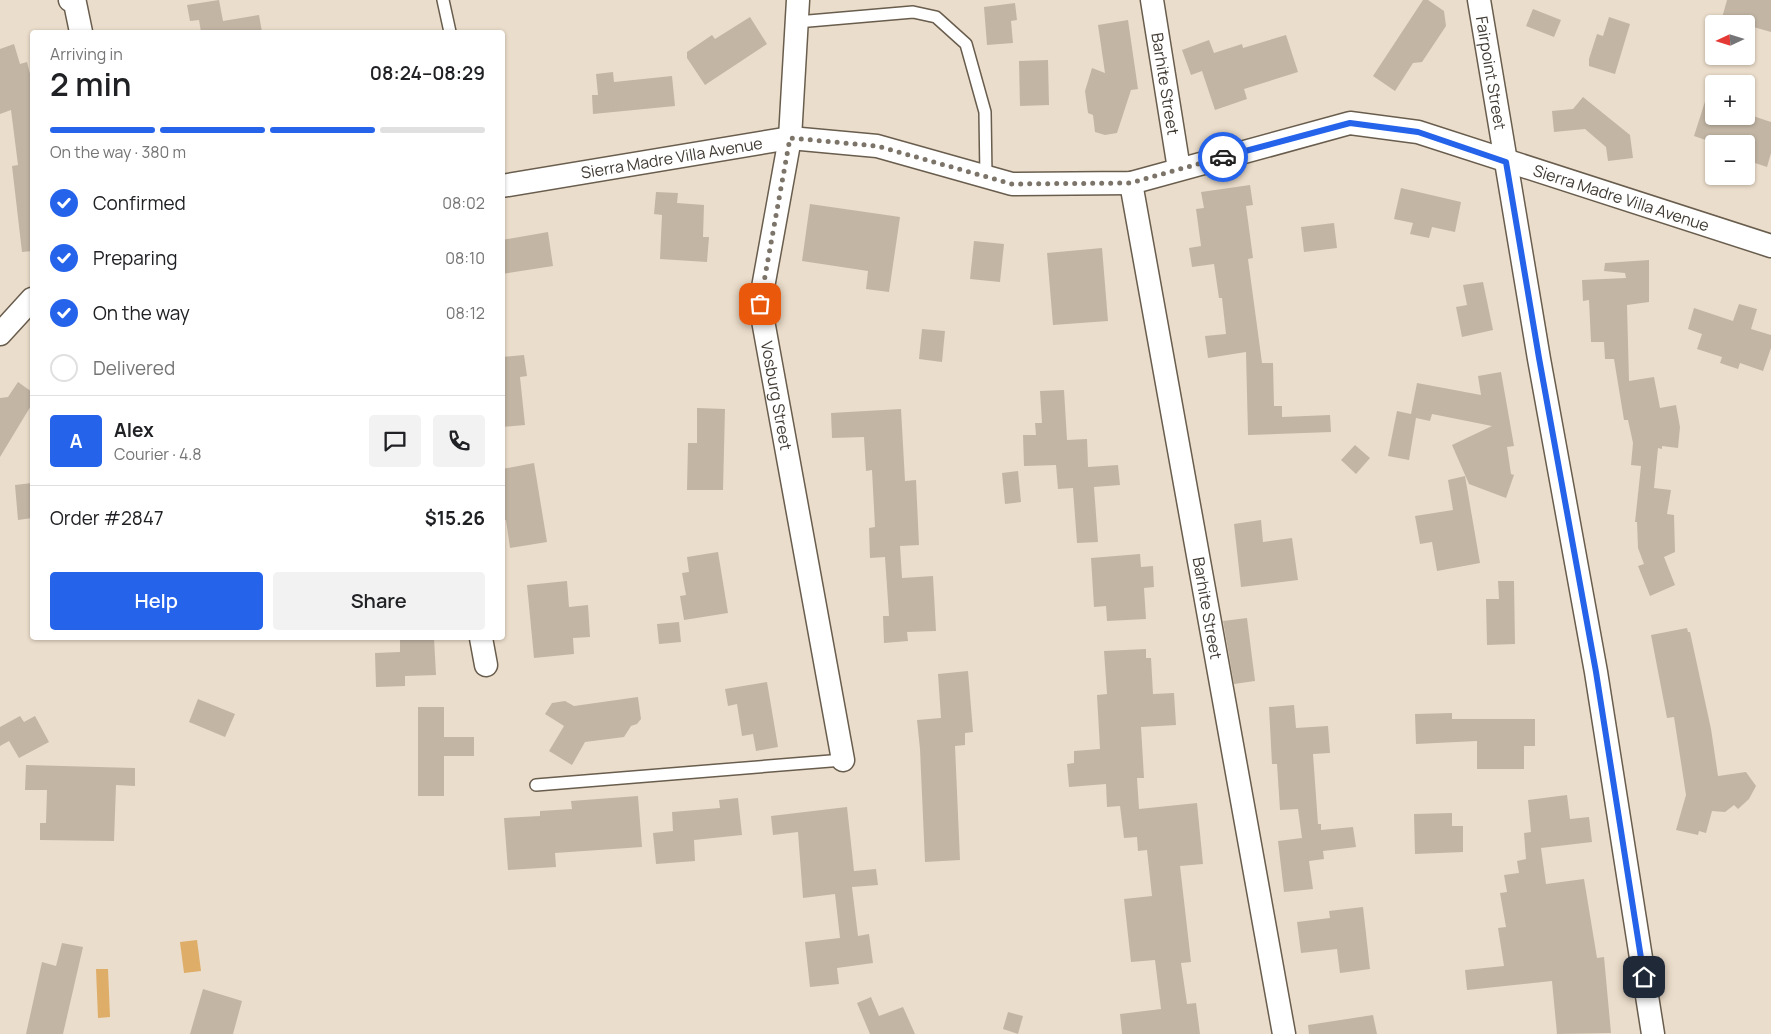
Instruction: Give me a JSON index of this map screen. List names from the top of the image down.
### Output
{
  "streets": {
    "street": [
      "Fairpoint Street",
      "Barhite Street",
      "Sierra Madre Villa Avenue",
      "Vosburg Street"
    ]
  },
  "crossings": [
    ["Fairpoint Street", "Sierra Madre Villa Avenue"],
    ["Barhite Street", "Sierra Madre Villa Avenue"],
    ["Sierra Madre Villa Avenue", "Vosburg Street"]
  ],
  "north": "left",
  "page": {
    "map_buttons": ["+", "−"],
    "heading": ["2 min", "Arriving in", "08:24–08:29"],
    "panel": [
      "Alex",
      "Courier · 4.8",
      "Order #2847",
      "$15.26"
    ],
    "bar": "On the way · 380 m",
    "list": [
      ["Confirmed", "08:02"],
      ["Preparing", "08:10"],
      ["On the way", "08:12"],
      "Delivered"
    ],
    "round": "A",
    "buttons": ["Help", "Share"]
  }
}
